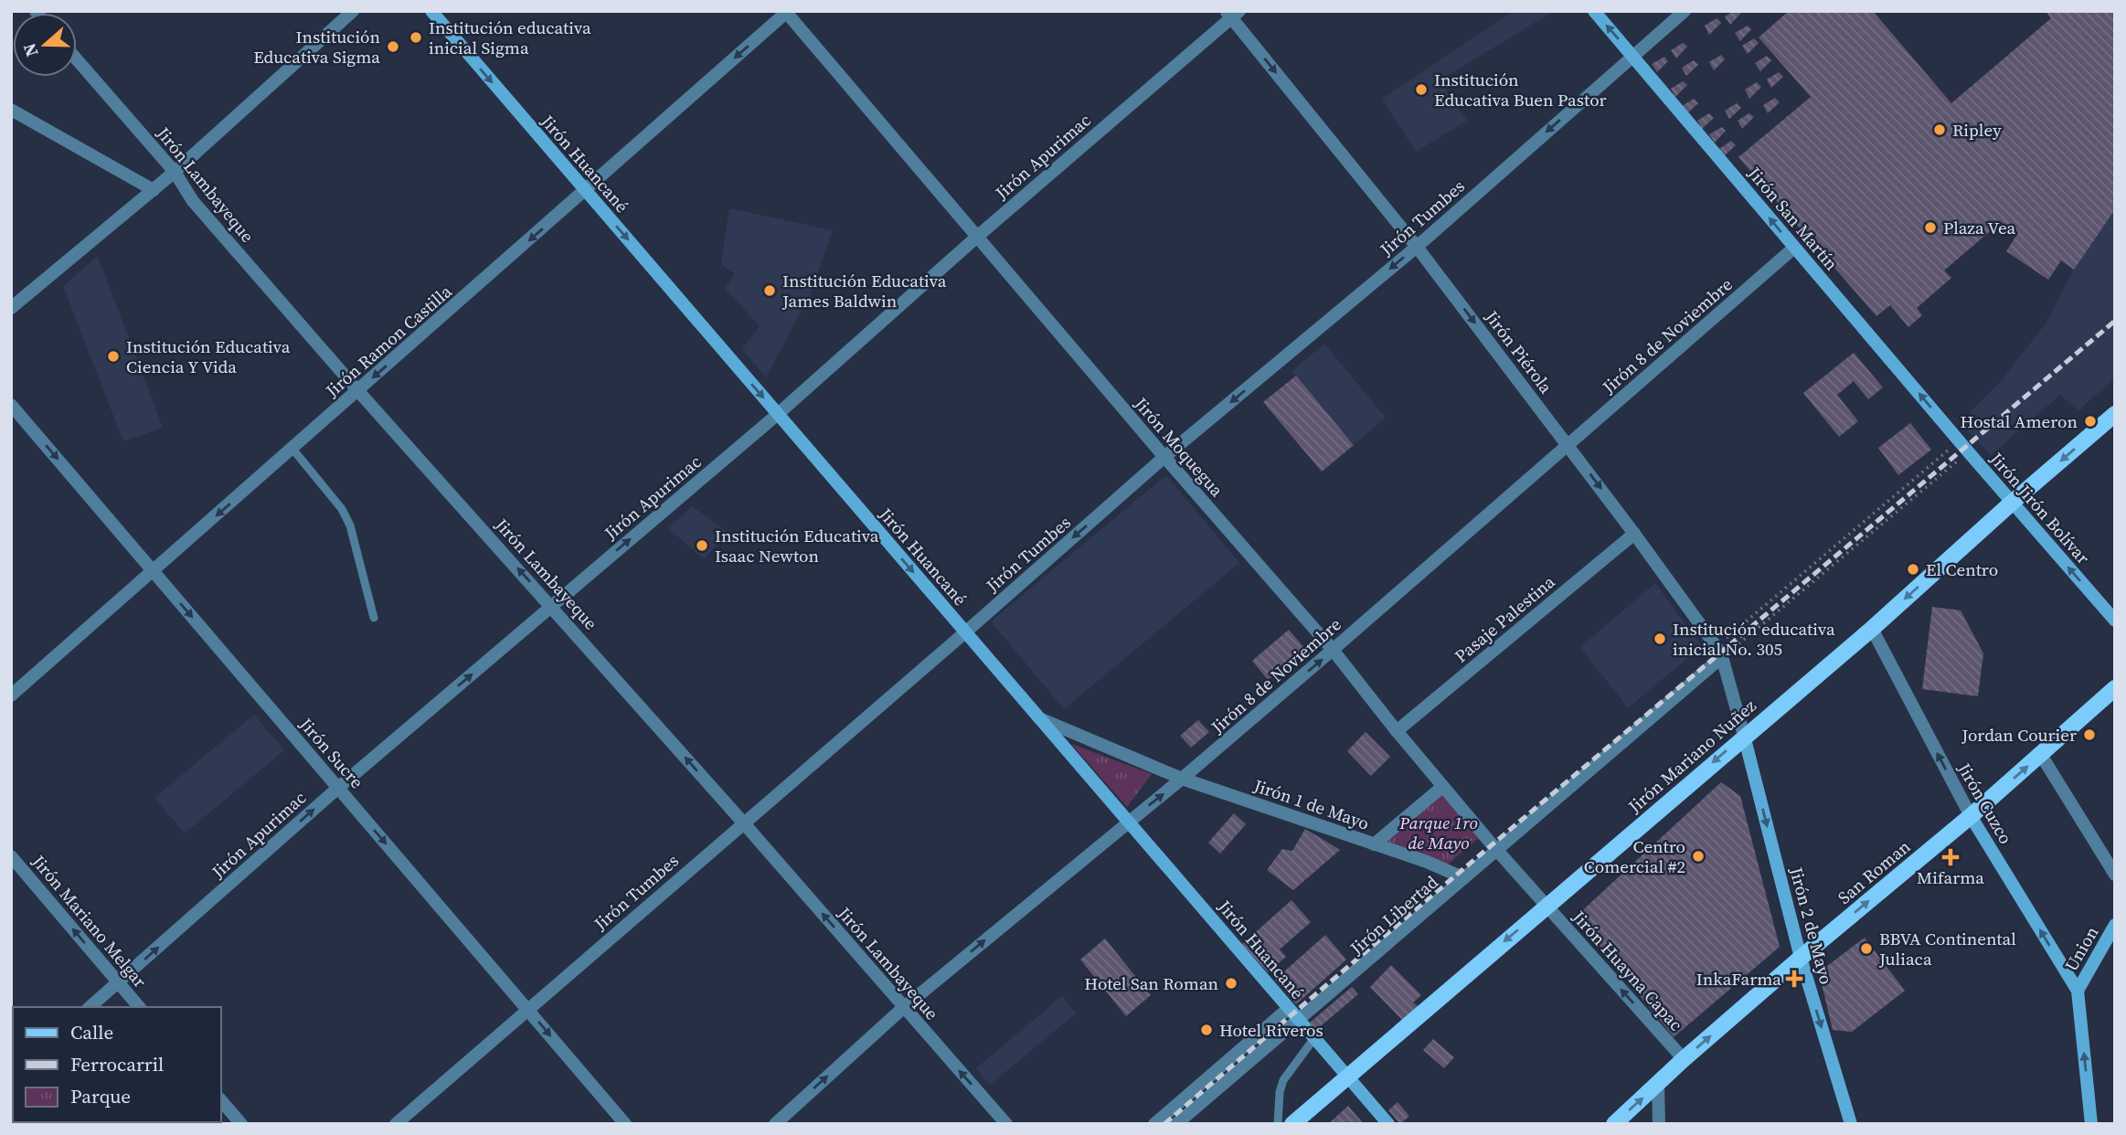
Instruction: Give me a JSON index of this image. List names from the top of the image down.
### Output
{
  "streets": {
    "main road": ["Jirón Mariano Nuñez", "San Roman"],
    "street": [
      "Jirón Apurimac",
      "Jirón Huancané",
      "Jirón Lambayeque",
      "Jirón Tumbes",
      "Jirón San Martín",
      "Jirón 8 de Noviembre",
      "Jirón Ramon Castilla",
      "Jirón Piérola",
      "Jirón Moquegua",
      "Jirón Jirón Bolívar",
      "Pasaje Palestina",
      "Jirón Sucre",
      "Jirón Cuzco",
      "Jirón 1 de Mayo",
      "Jirón Libertad",
      "Jirón Mariano Melgar",
      "Jirón 2 de Mayo",
      "Union",
      "Jirón Huayna Capac"
    ]
  },
  "crossings": [
    ["Jirón Apurimac", "Jirón Huancané"],
    ["Jirón Apurimac", "Jirón Lambayeque"],
    ["Jirón Apurimac", "Jirón Piérola"],
    ["Jirón Apurimac", "Jirón Moquegua"],
    ["Jirón Apurimac", "Jirón Sucre"],
    ["Jirón Apurimac", "Jirón Mariano Melgar"],
    ["Jirón Huancané", "Jirón Tumbes"],
    ["Jirón Huancané", "Jirón 8 de Noviembre"],
    ["Jirón Huancané", "Jirón Ramon Castilla"],
    ["Jirón Huancané", "Jirón Mariano Nuñez"],
    ["Jirón Huancané", "Jirón 1 de Mayo"],
    ["Jirón Huancané", "Jirón Libertad"],
    ["Jirón Lambayeque", "Jirón Tumbes"],
    ["Jirón Lambayeque", "Jirón 8 de Noviembre"],
    ["Jirón Lambayeque", "Jirón Ramon Castilla"],
    ["Jirón Tumbes", "Jirón San Martín"],
    ["Jirón Tumbes", "Jirón Piérola"],
    ["Jirón Tumbes", "Jirón Moquegua"],
    ["Jirón Tumbes", "Jirón Sucre"],
    ["Jirón San Martín", "Jirón 8 de Noviembre"],
    ["Jirón San Martín", "Jirón Jirón Bolívar"],
    ["Jirón 8 de Noviembre", "Jirón Piérola"],
    ["Jirón 8 de Noviembre", "Jirón Moquegua"],
    ["Jirón 8 de Noviembre", "Jirón 1 de Mayo"],
    ["Jirón Ramon Castilla", "Jirón Moquegua"],
    ["Jirón Ramon Castilla", "Jirón Sucre"],
    ["Jirón Piérola", "Pasaje Palestina"],
    ["Jirón Piérola", "Jirón Mariano Nuñez"],
    ["Jirón Piérola", "Jirón Libertad"],
    ["Jirón Piérola", "Jirón 2 de Mayo"],
    ["Jirón Moquegua", "Pasaje Palestina"],
    ["Jirón Moquegua", "Jirón Mariano Nuñez"],
    ["Jirón Moquegua", "Jirón Libertad"],
    ["Jirón Moquegua", "Jirón Huayna Capac"],
    ["Jirón Jirón Bolívar", "Jirón Mariano Nuñez"],
    ["Jirón Mariano Nuñez", "Jirón Cuzco"],
    ["Jirón Mariano Nuñez", "Jirón 2 de Mayo"],
    ["Jirón Mariano Nuñez", "Jirón Huayna Capac"],
    ["Jirón Cuzco", "San Roman"],
    ["Jirón Cuzco", "Union"],
    ["Jirón 1 de Mayo", "Jirón Libertad"],
    ["San Roman", "Jirón 2 de Mayo"],
    ["San Roman", "Jirón Huayna Capac"]
  ],
  "one_way": [
    "Jirón Apurimac",
    "Jirón Huancané",
    "Jirón Lambayeque",
    "Jirón Tumbes",
    "Jirón San Martín",
    "Jirón 8 de Noviembre",
    "Jirón Ramon Castilla",
    "Jirón Piérola",
    "Jirón Jirón Bolívar",
    "Jirón Sucre",
    "Jirón Mariano Nuñez",
    "San Roman",
    "Jirón Mariano Melgar",
    "Jirón 2 de Mayo",
    "Jirón Huayna Capac"
  ],
  "parks": ["Parque 1ro de Mayo"],
  "places": {
    "other": [
      "Institución educativa inicial Sigma",
      "Institución Educativa Sigma",
      "Institución Educativa Buen Pastor",
      "Ripley",
      "Plaza Vea",
      "Institución Educativa James Baldwin",
      "Institución Educativa Ciencia Y Vida",
      "Hostal Ameron",
      "Institución Educativa Isaac Newton",
      "El Centro",
      "Institución educativa inicial No. 305",
      "Jordan Courier",
      "Centro Comercial #2",
      "BBVA Continental Juliaca",
      "Hotel San Roman",
      "Hotel Riveros"
    ],
    "health": ["Mifarma", "InkaFarma"]
  },
  "legend": ["Calle", "Ferrocarril", "Parque"],
  "north": "left"
}
